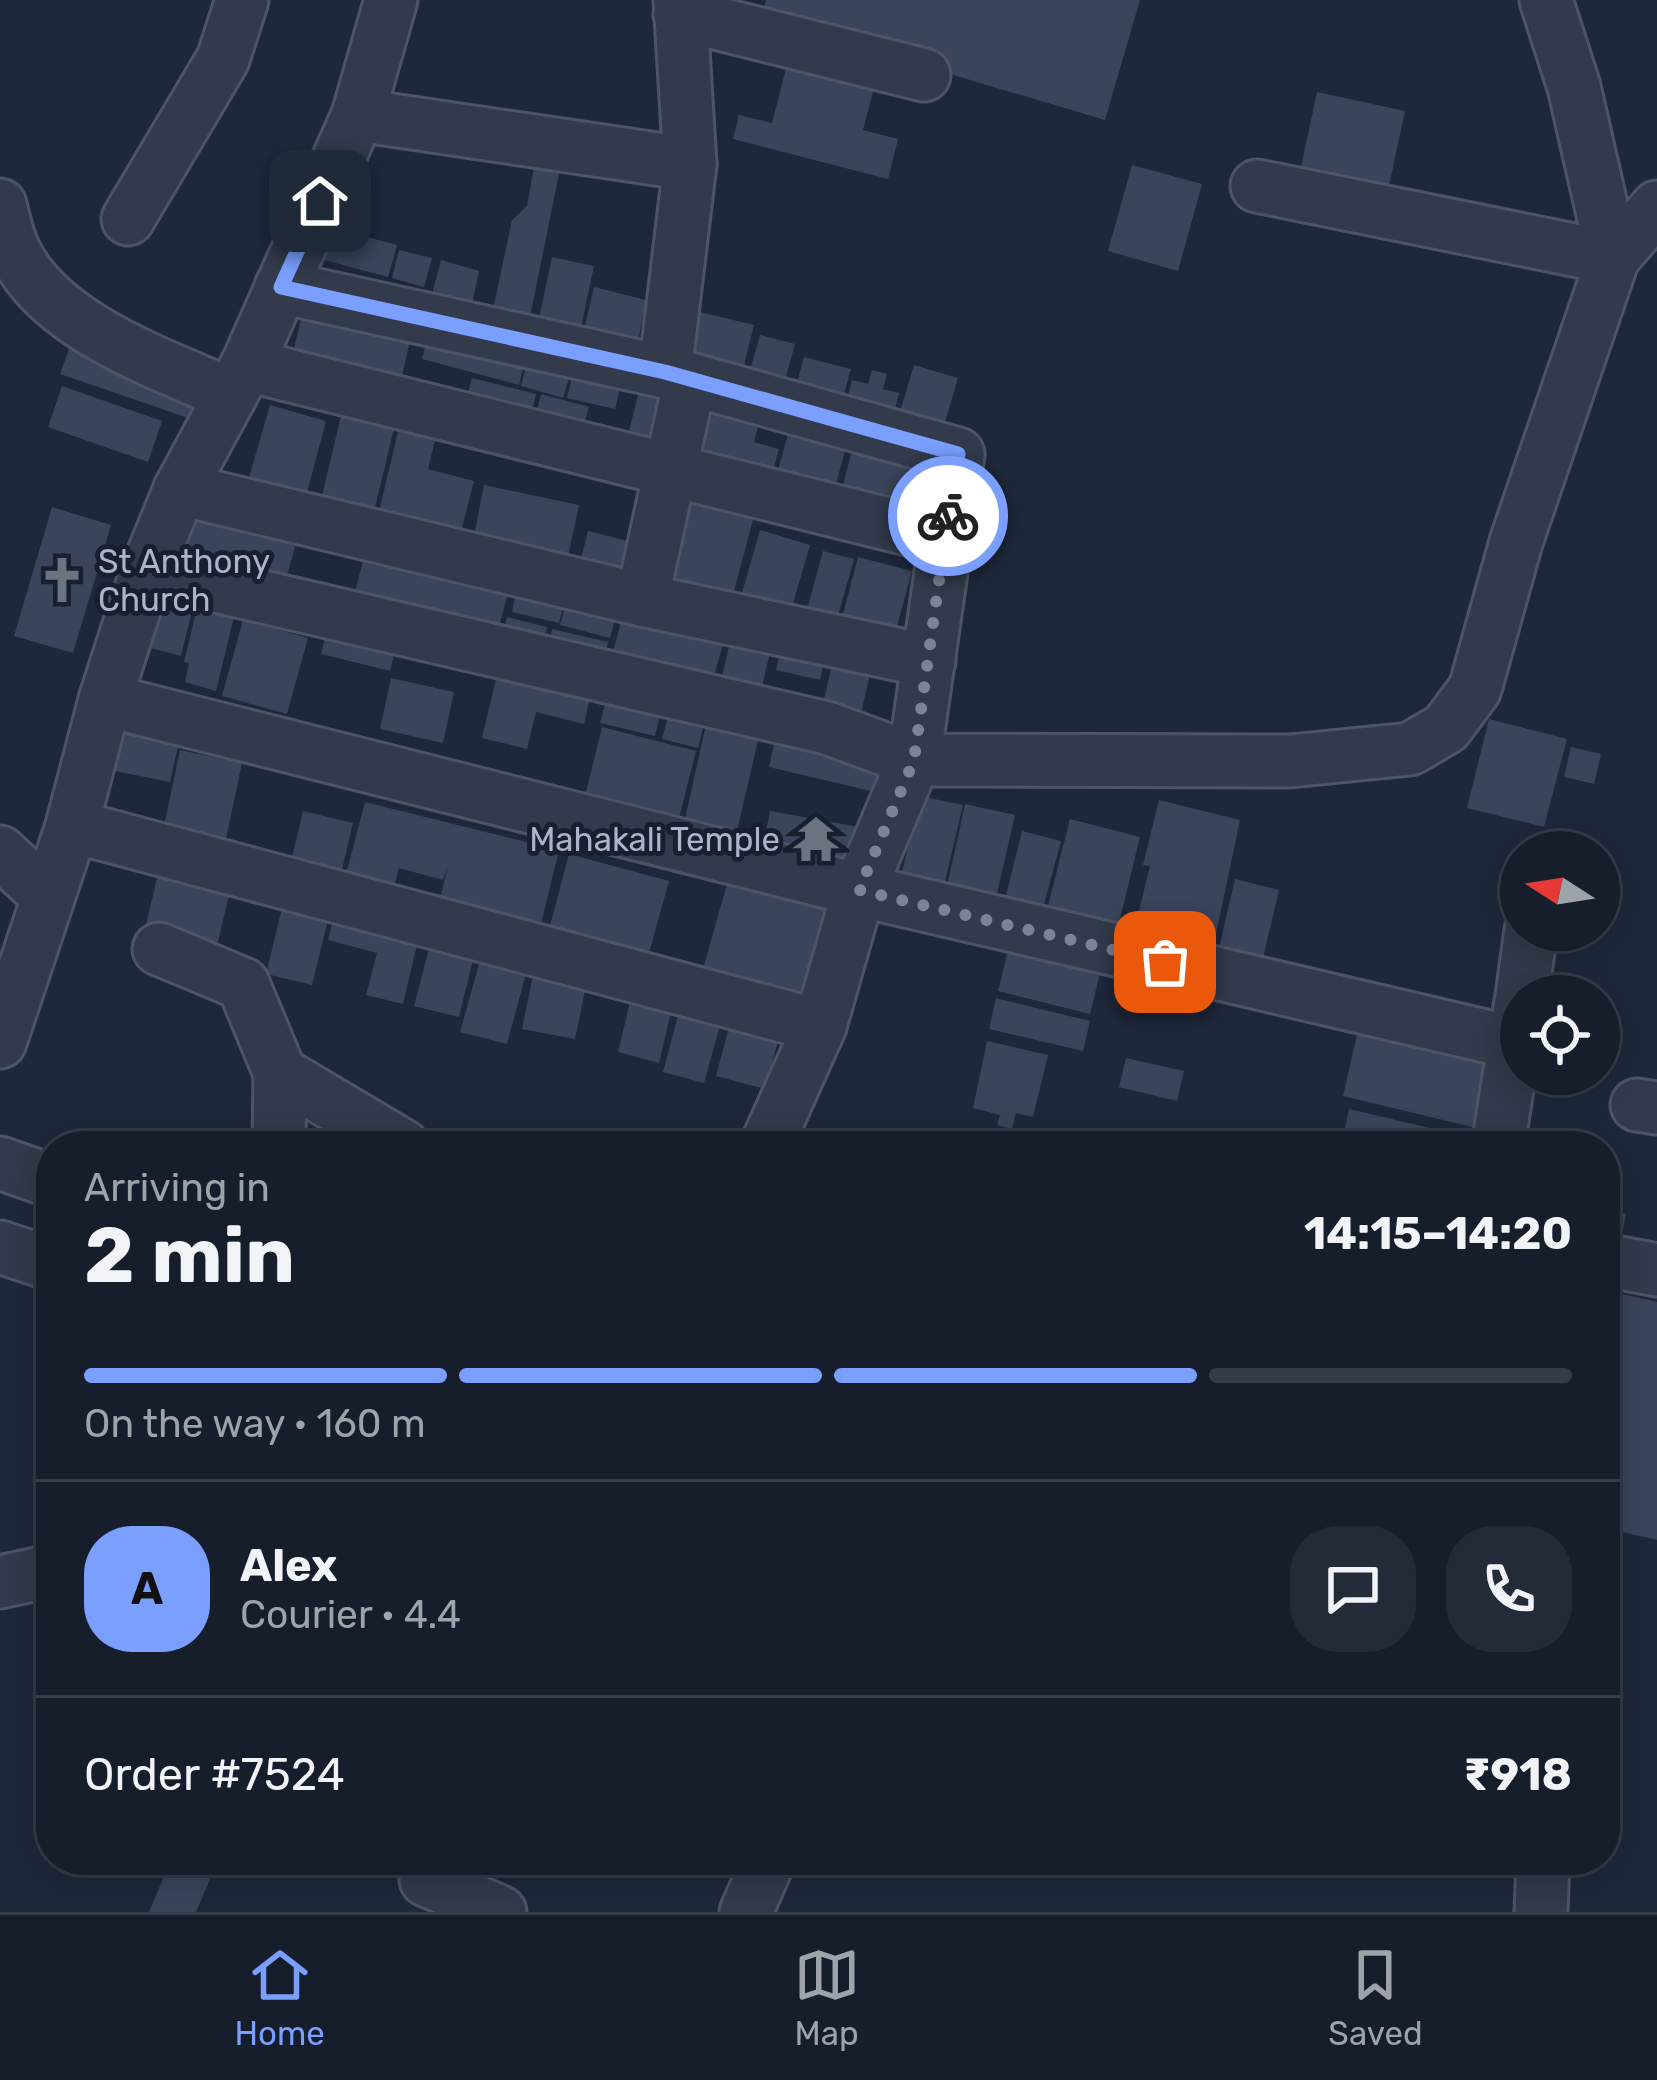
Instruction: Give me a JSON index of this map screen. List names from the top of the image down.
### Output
{
  "places": {
    "church": ["St Anthony Church"],
    "temple": ["Mahakali Temple"]
  },
  "north": "left",
  "page": {
    "heading": ["2 min", "Arriving in", "14:15–14:20"],
    "panel": [
      "Alex",
      "Courier · 4.4",
      "Order #7524",
      "₹918"
    ],
    "bar": "On the way · 160 m",
    "round": "A",
    "tabs": ["Home", "Map", "Saved"]
  }
}
